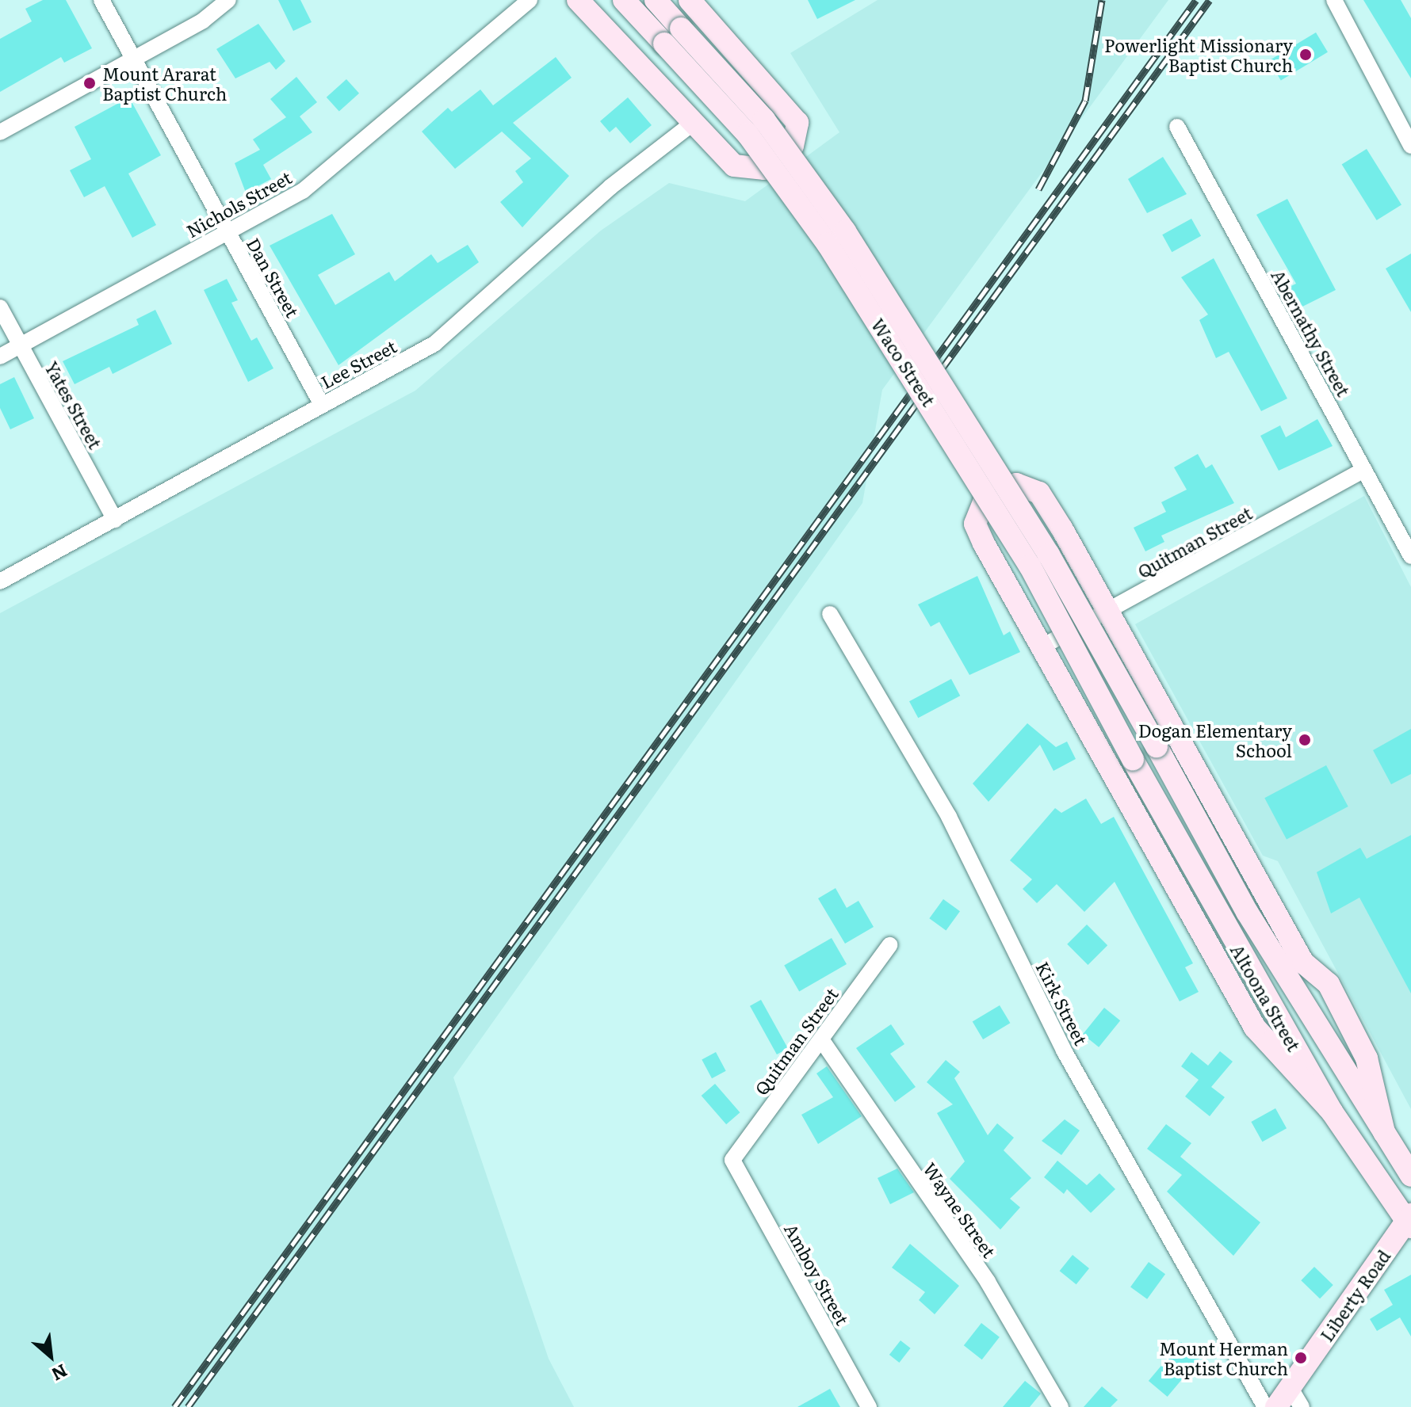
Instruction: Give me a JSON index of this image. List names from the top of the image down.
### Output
{
  "streets": {
    "main road": ["Waco Street", "Altoona Street", "Liberty Road"],
    "street": [
      "Nichols Street",
      "Dan Street",
      "Abernathy Street",
      "Lee Street",
      "Yates Street",
      "Quitman Street",
      "Kirk Street",
      "Wayne Street",
      "Amboy Street"
    ]
  },
  "crossings": [
    ["Nichols Street", "Dan Street"],
    ["Nichols Street", "Yates Street"],
    ["Dan Street", "Lee Street"],
    ["Abernathy Street", "Quitman Street"],
    ["Waco Street", "Altoona Street"],
    ["Lee Street", "Yates Street"],
    ["Quitman Street", "Wayne Street"],
    ["Quitman Street", "Amboy Street"],
    ["Altoona Street", "Liberty Road"]
  ],
  "places": [
    "Powerlight Missionary Baptist Church",
    "Mount Ararat Baptist Church",
    "Dogan Elementary School",
    "Mount Herman Baptist Church"
  ],
  "north": "bottom right"
}
